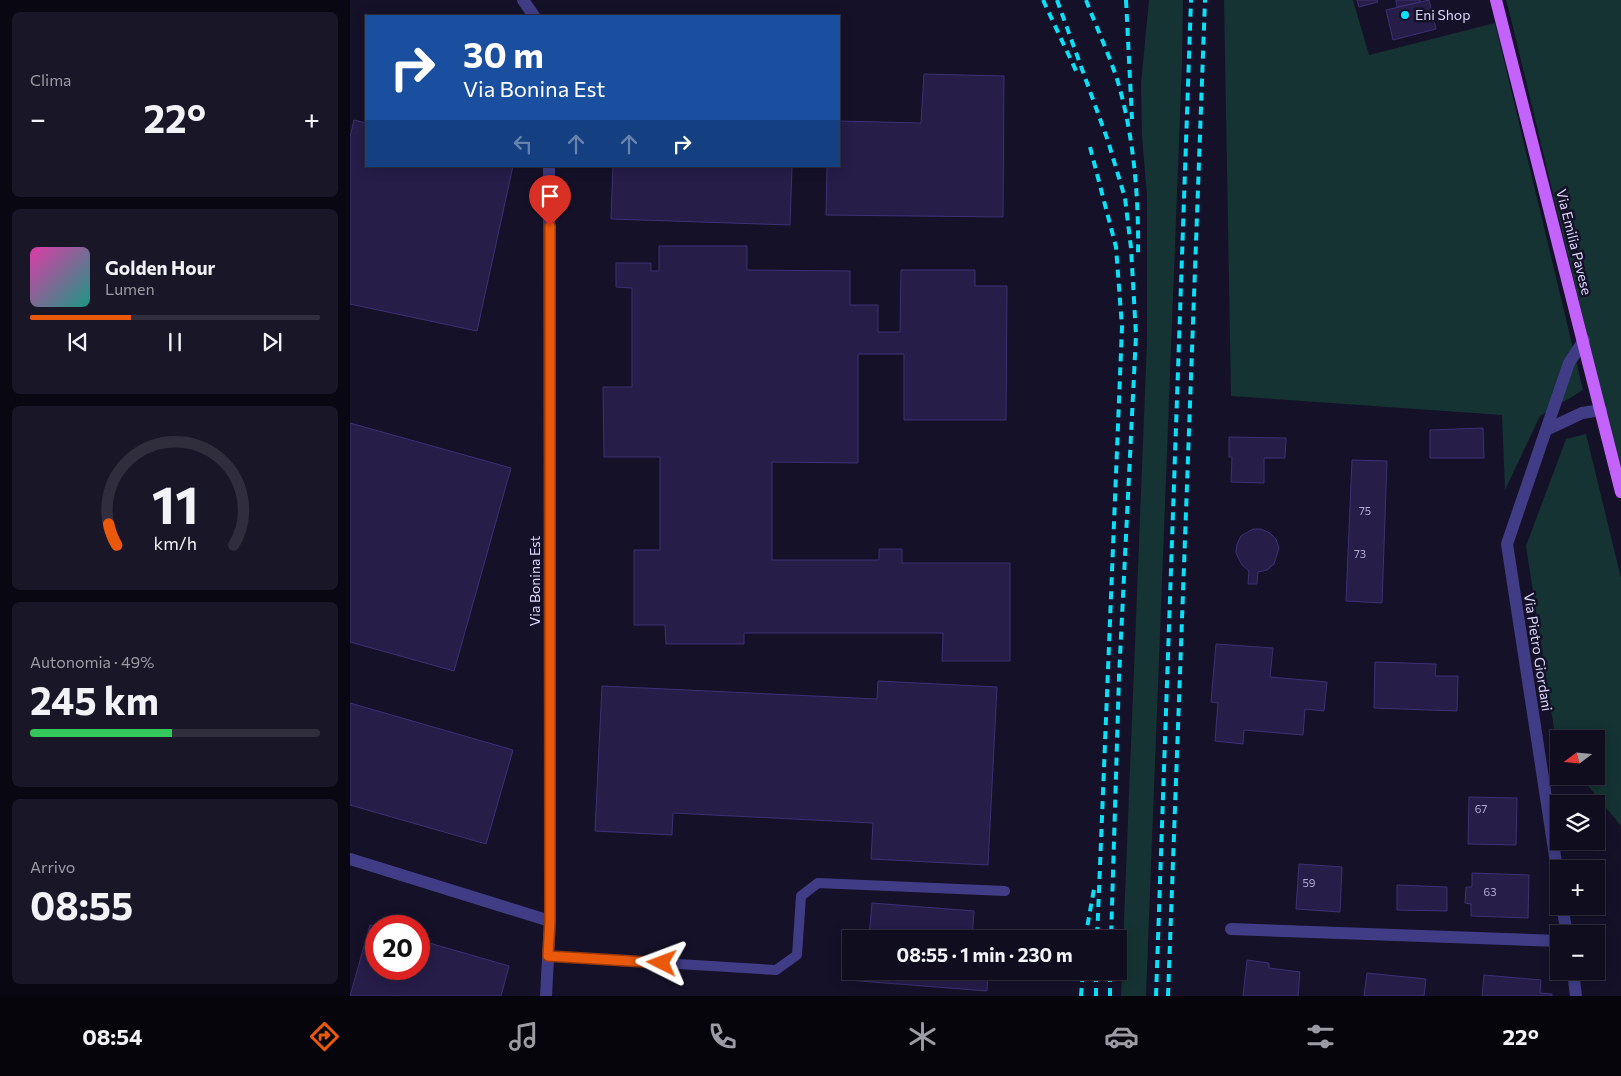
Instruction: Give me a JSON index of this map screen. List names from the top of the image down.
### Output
{
  "streets": {
    "main road": ["Via Emilia Pavese"],
    "street": ["Via Bonina Est", "Via Pietro Giordani"]
  },
  "crossings": [
    ["Via Emilia Pavese", "Via Pietro Giordani"]
  ],
  "places": ["Eni Shop"],
  "house_numbers": [
    "75",
    "73",
    "67",
    "59",
    "63"
  ],
  "north": "left",
  "page": {
    "tile": [
      "Clima",
      ["Autonomia · 49%", "245 km"],
      ["Arrivo", "08:55"]
    ],
    "turn": ["30 m", "Via Bonina Est"],
    "heat": ["−", "22°", "+"],
    "song": ["Golden Hour", "Lumen"],
    "map_buttons": ["+", "−"],
    "limit": "20",
    "trip": "08:55 · 1 min · 230 m",
    "tabs": ["08:54", "22°"],
    "gauge": ["11", "km/h"]
  }
}
